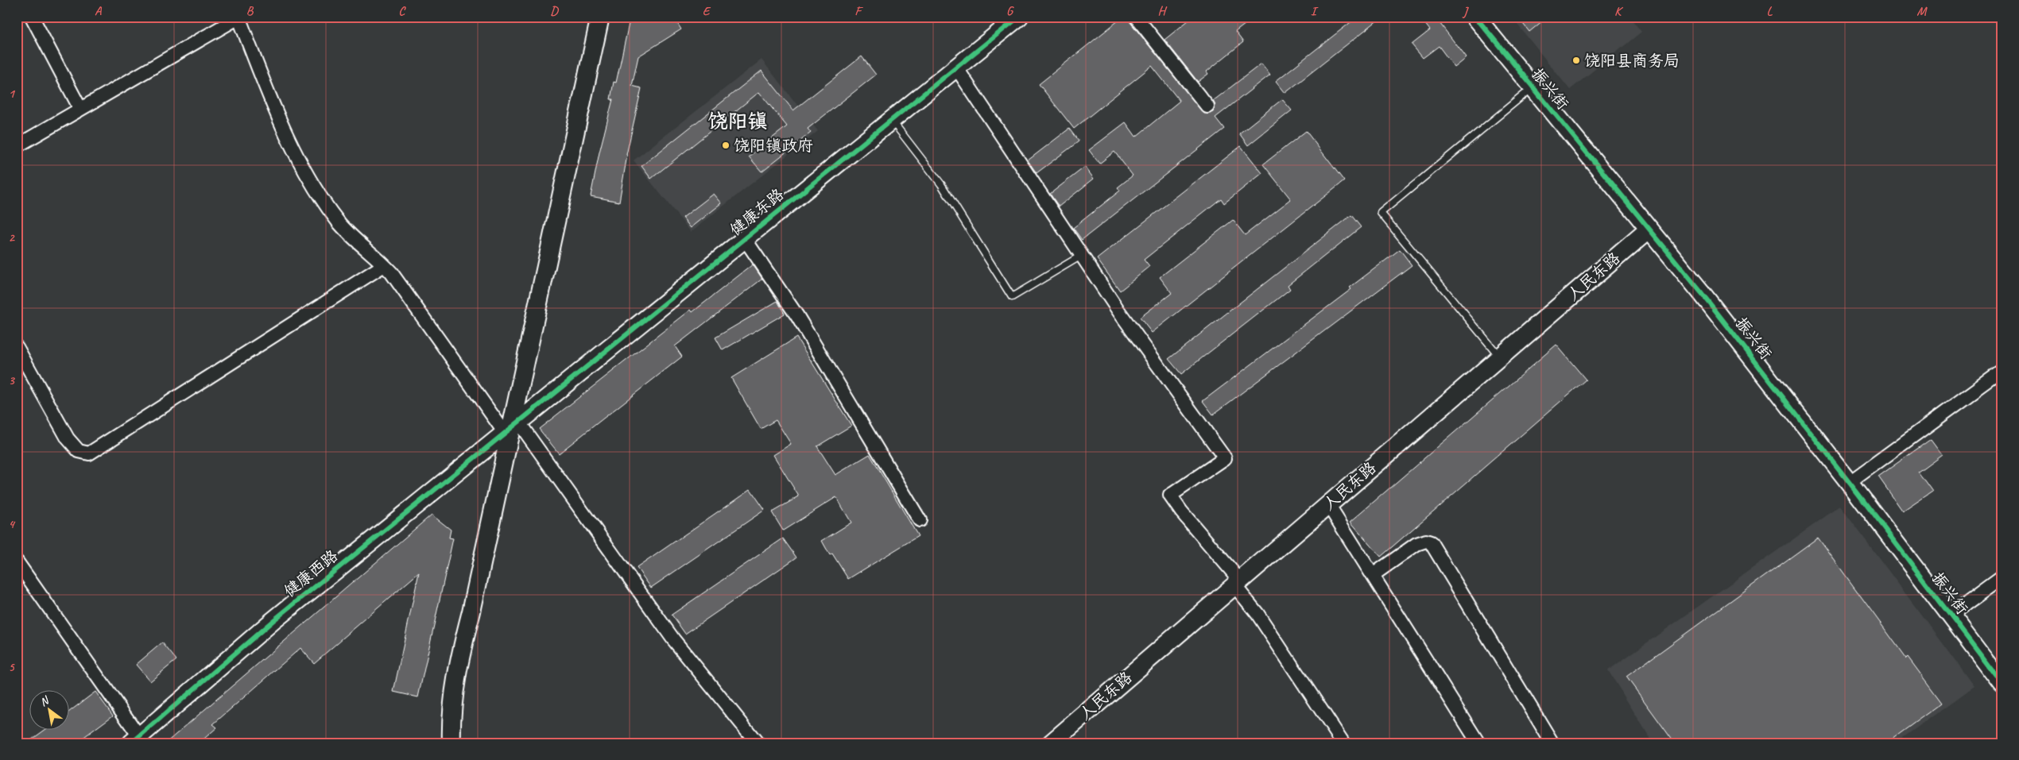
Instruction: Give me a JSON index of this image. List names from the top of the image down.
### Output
{
  "streets": {
    "street": [
      "振兴街",
      "健康东路",
      "人民东路",
      "健康西路"
    ]
  },
  "crossings": [
    ["振兴街", "人民东路"],
    ["健康东路", "健康西路"]
  ],
  "districts": ["饶阳镇"],
  "places": ["饶阳县商务局", "饶阳镇政府"],
  "north": "top left",
  "grid": {
    "columns": [
      "A",
      "B",
      "C",
      "D",
      "E",
      "F",
      "G",
      "H",
      "I",
      "J",
      "K",
      "L",
      "M"
    ],
    "rows": [
      "1",
      "2",
      "3",
      "4",
      "5"
    ]
  }
}
